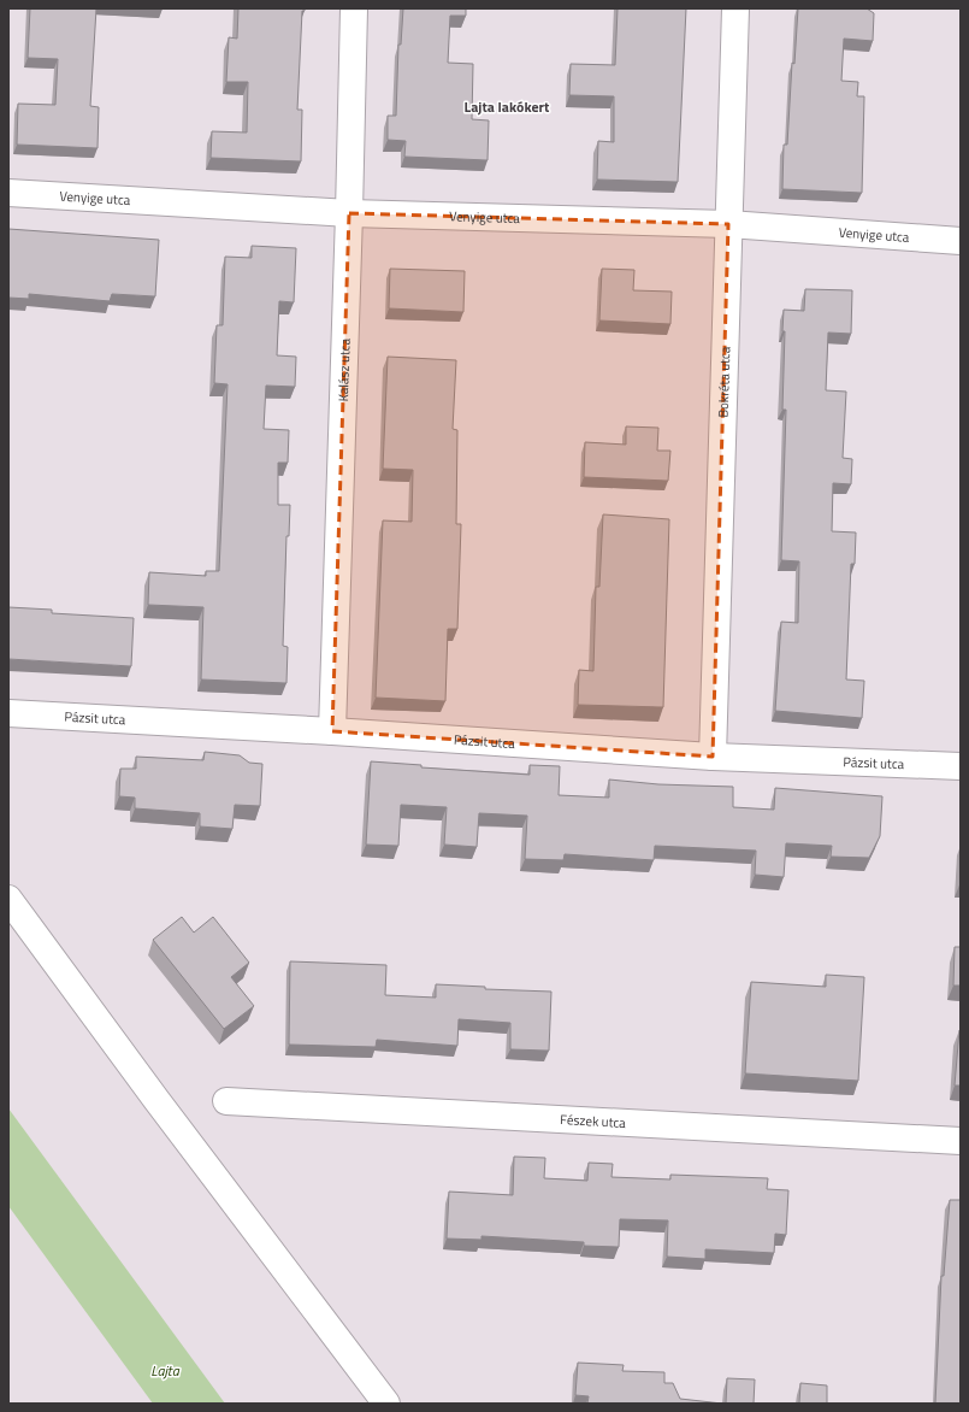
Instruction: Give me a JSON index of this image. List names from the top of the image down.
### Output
{
  "streets": {
    "street": [
      "Venyige utca",
      "Kalász utca",
      "Bokréta utca",
      "Pázsit utca",
      "Fészek utca"
    ]
  },
  "crossings": [
    ["Venyige utca", "Kalász utca"],
    ["Venyige utca", "Bokréta utca"],
    ["Kalász utca", "Pázsit utca"],
    ["Bokréta utca", "Pázsit utca"]
  ],
  "districts": ["Lajta lakókert"],
  "water": ["Lajta"]
}
